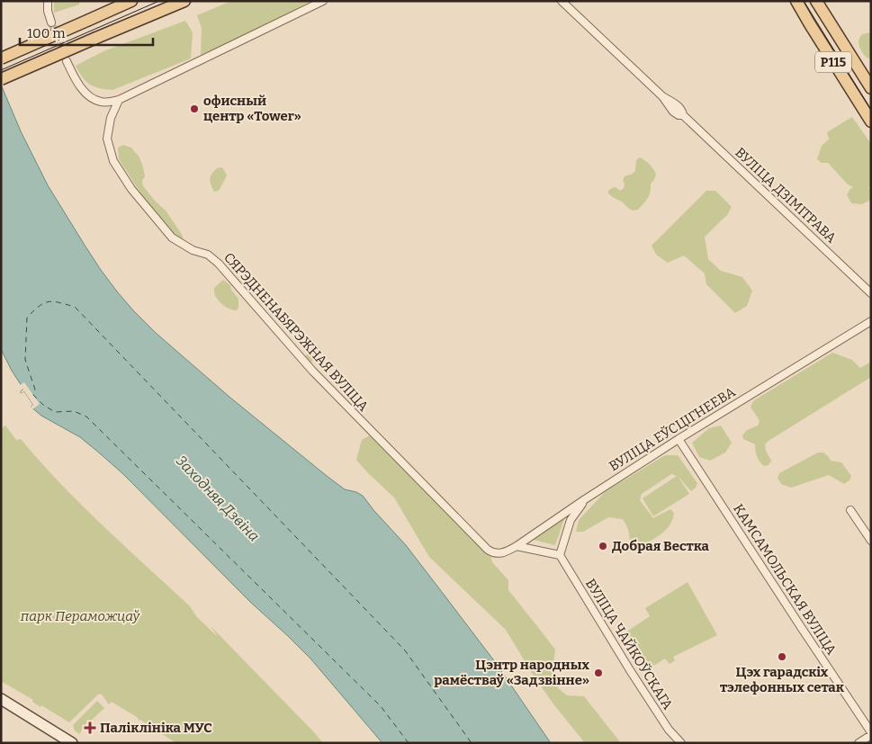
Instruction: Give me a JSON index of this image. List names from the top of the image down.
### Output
{
  "streets": {
    "main road": ["Р115"],
    "street": [
      "ВУЛІЦА ДЗІМІТРАВА",
      "СЯРЭДНЕНАБЯРЭЖНАЯ ВУЛІЦА",
      "ВУЛІЦА ЕЎСЦІГНЕЕВА",
      "КАМСАМОЛЬСКАЯ ВУЛІЦА",
      "ВУЛІЦА ЧАЙКОЎСКАГА"
    ]
  },
  "crossings": [
    ["СЯРЭДНЕНАБЯРЭЖНАЯ ВУЛІЦА", "ВУЛІЦА ЕЎСЦІГНЕЕВА"],
    ["ВУЛІЦА ЕЎСЦІГНЕЕВА", "КАМСАМОЛЬСКАЯ ВУЛІЦА"]
  ],
  "water": ["Заходняя Дзвіна"],
  "parks": ["парк Пераможцаў"],
  "places": {
    "other": [
      "офисный центр «Tower»",
      "Добрая Вестка",
      "Цэх гарадскіх тэлефонных сетак",
      "Цэнтр народных рамёстваў «Задзвінне»"
    ],
    "health": ["Паліклініка МУС"]
  },
  "scale_bar": "100 m"
}
